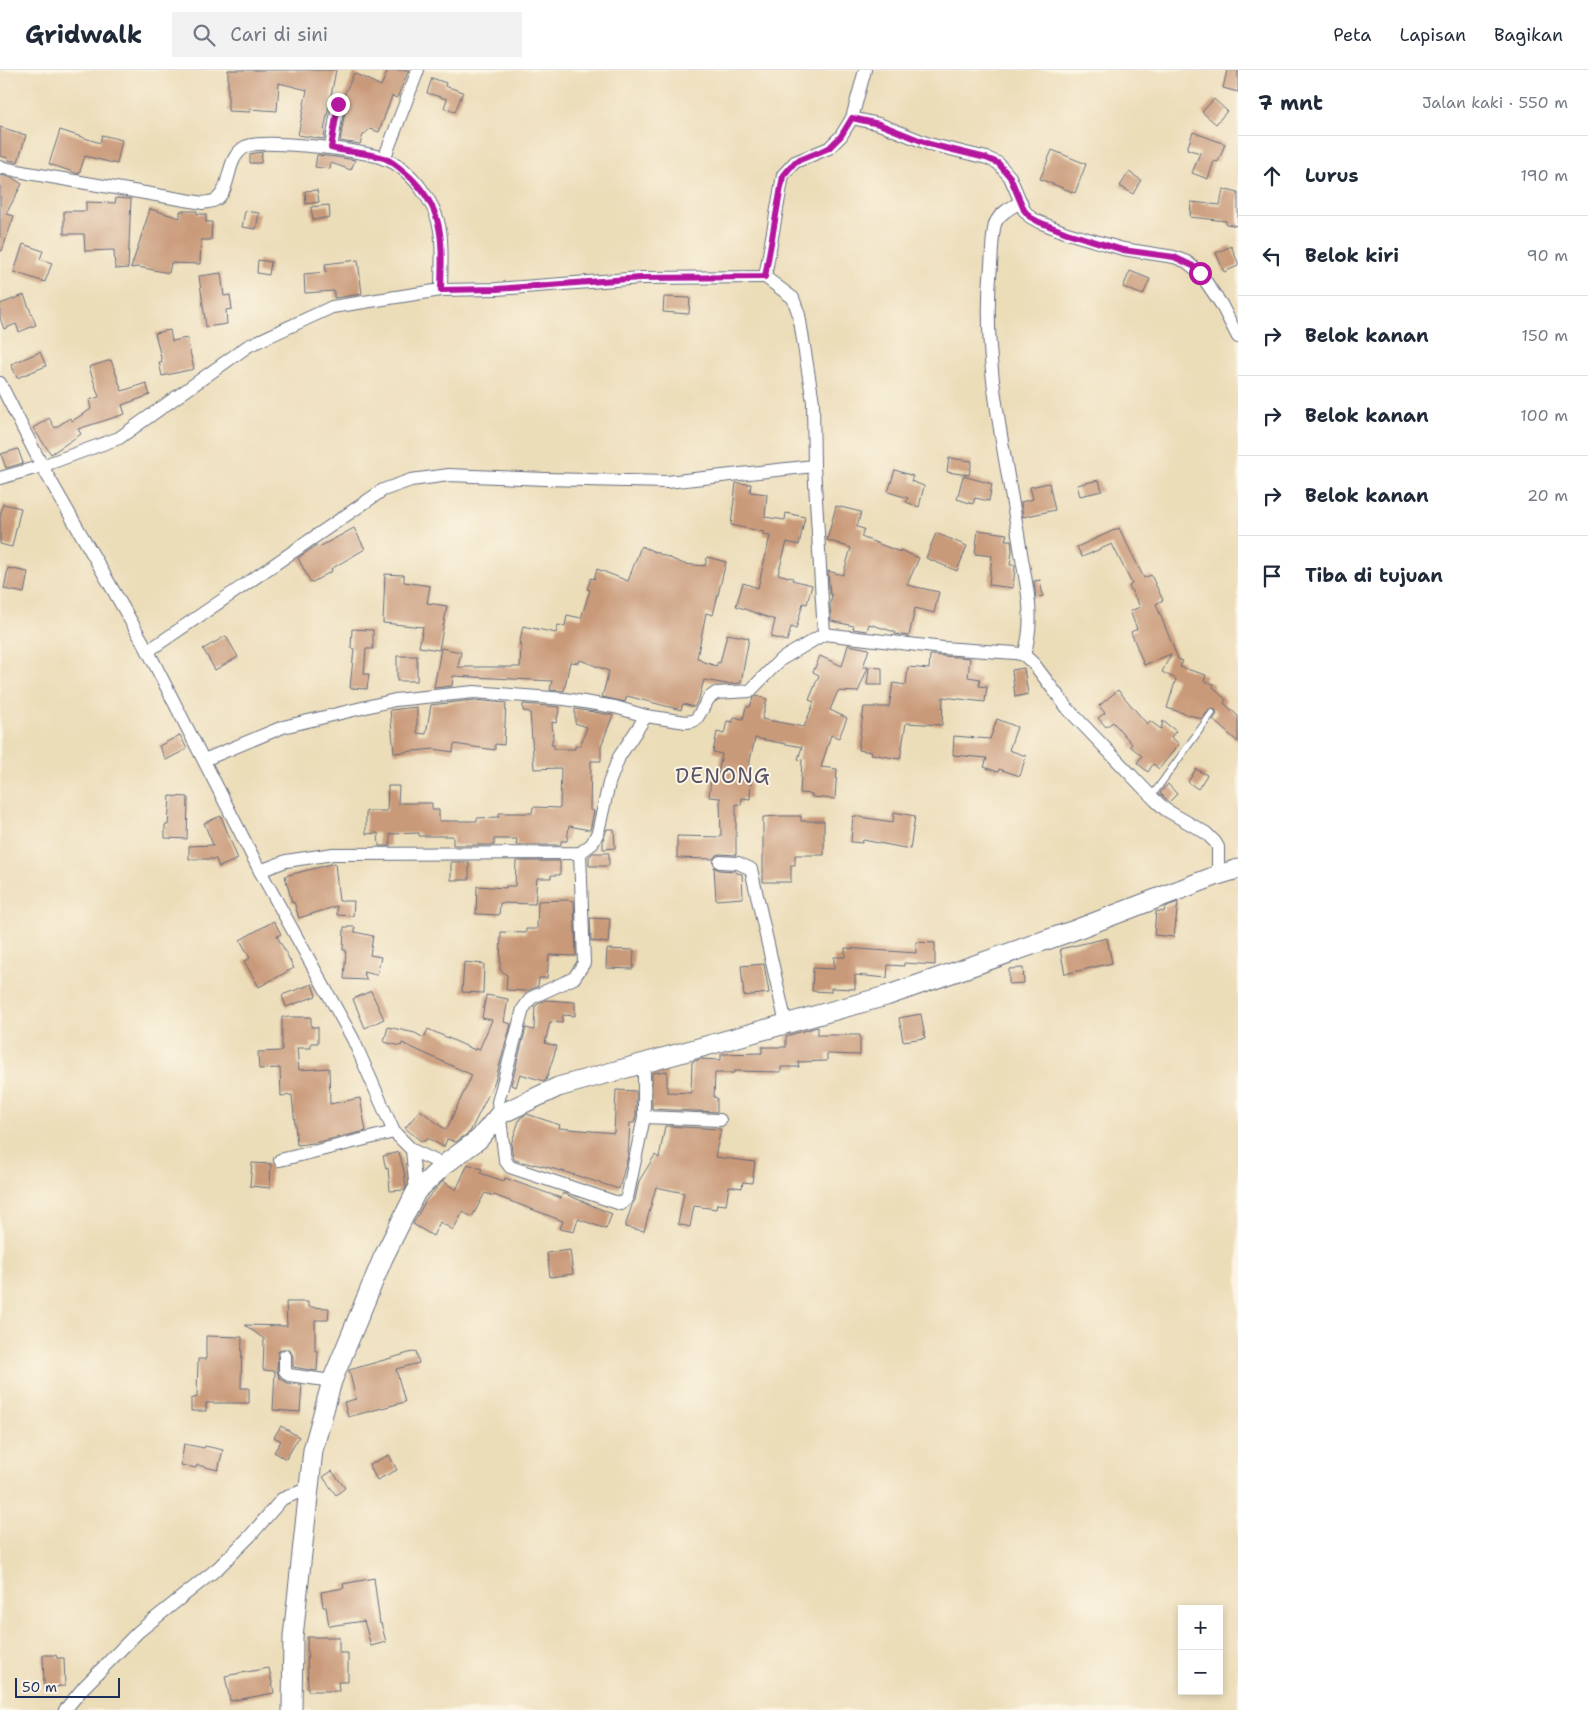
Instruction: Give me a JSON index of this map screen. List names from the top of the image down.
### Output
{
  "districts": ["DENONG"],
  "scale_bar": "50 m",
  "page": {
    "header": "Gridwalk",
    "search": "Cari di sini",
    "nav": ["Peta", "Lapisan", "Bagikan"],
    "heading": ["7 mnt", "Jalan kaki · 550 m"],
    "list": [
      ["Lurus", "190 m"],
      ["Belok kiri", "90 m"],
      ["Belok kanan", "150 m"],
      ["Belok kanan", "100 m"],
      ["Belok kanan", "20 m"],
      "Tiba di tujuan"
    ],
    "map_buttons": ["+", "−"],
    "scale": "50 m"
  }
}
